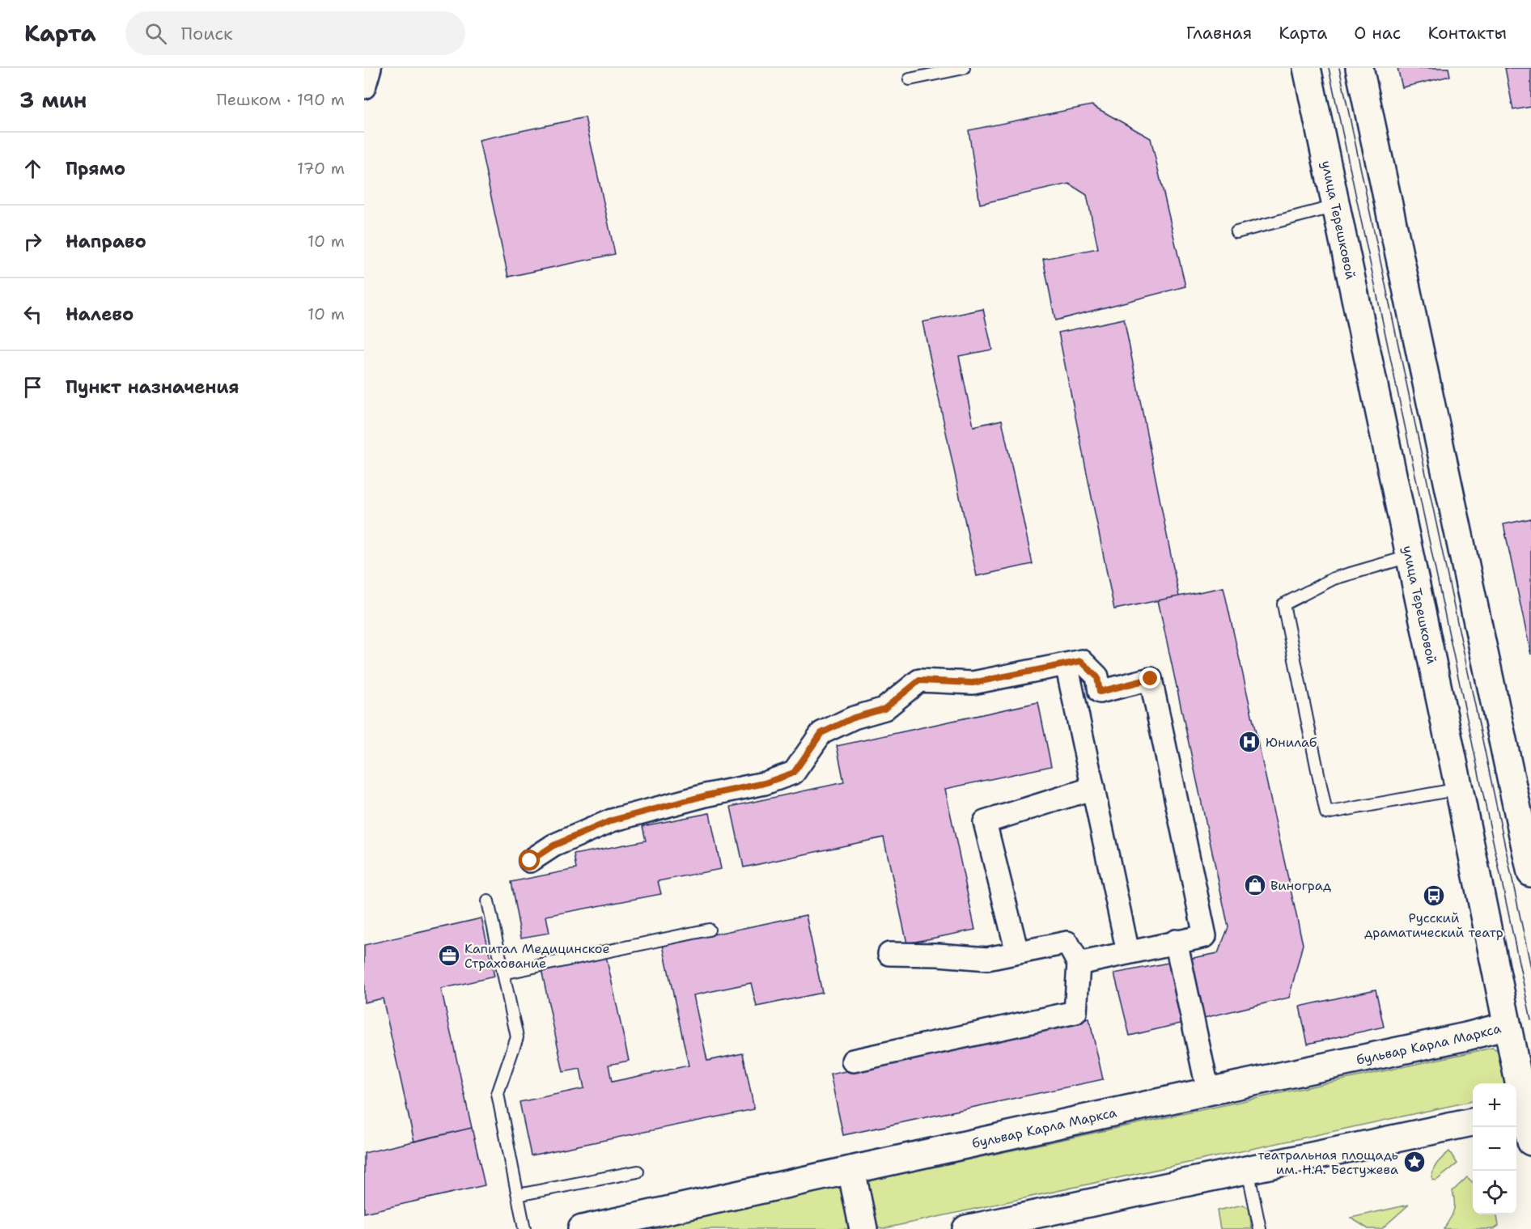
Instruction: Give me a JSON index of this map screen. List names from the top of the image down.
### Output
{
  "streets": {
    "main road": ["улица Терешковой", "бульвар Карла Маркса"]
  },
  "crossings": [
    ["улица Терешковой", "бульвар Карла Маркса"]
  ],
  "places": {
    "hospital": ["Юнилаб"],
    "shop": ["Виноград"],
    "bus stop": ["Русский драматический театр"],
    "office": ["Капитал Медицинское Страхование"],
    "place": ["театральная площадь им. Н.А. Бестужева"]
  },
  "page": {
    "header": "Карта",
    "search": "Поиск",
    "nav": [
      "Главная",
      "Карта",
      "О нас",
      "Контакты"
    ],
    "heading": ["3 мин", "Пешком · 190 m"],
    "list": [
      ["Прямо", "170 m"],
      ["Направо", "10 m"],
      ["Налево", "10 m"],
      "Пункт назначения"
    ],
    "map_buttons": ["+", "−"]
  }
}
